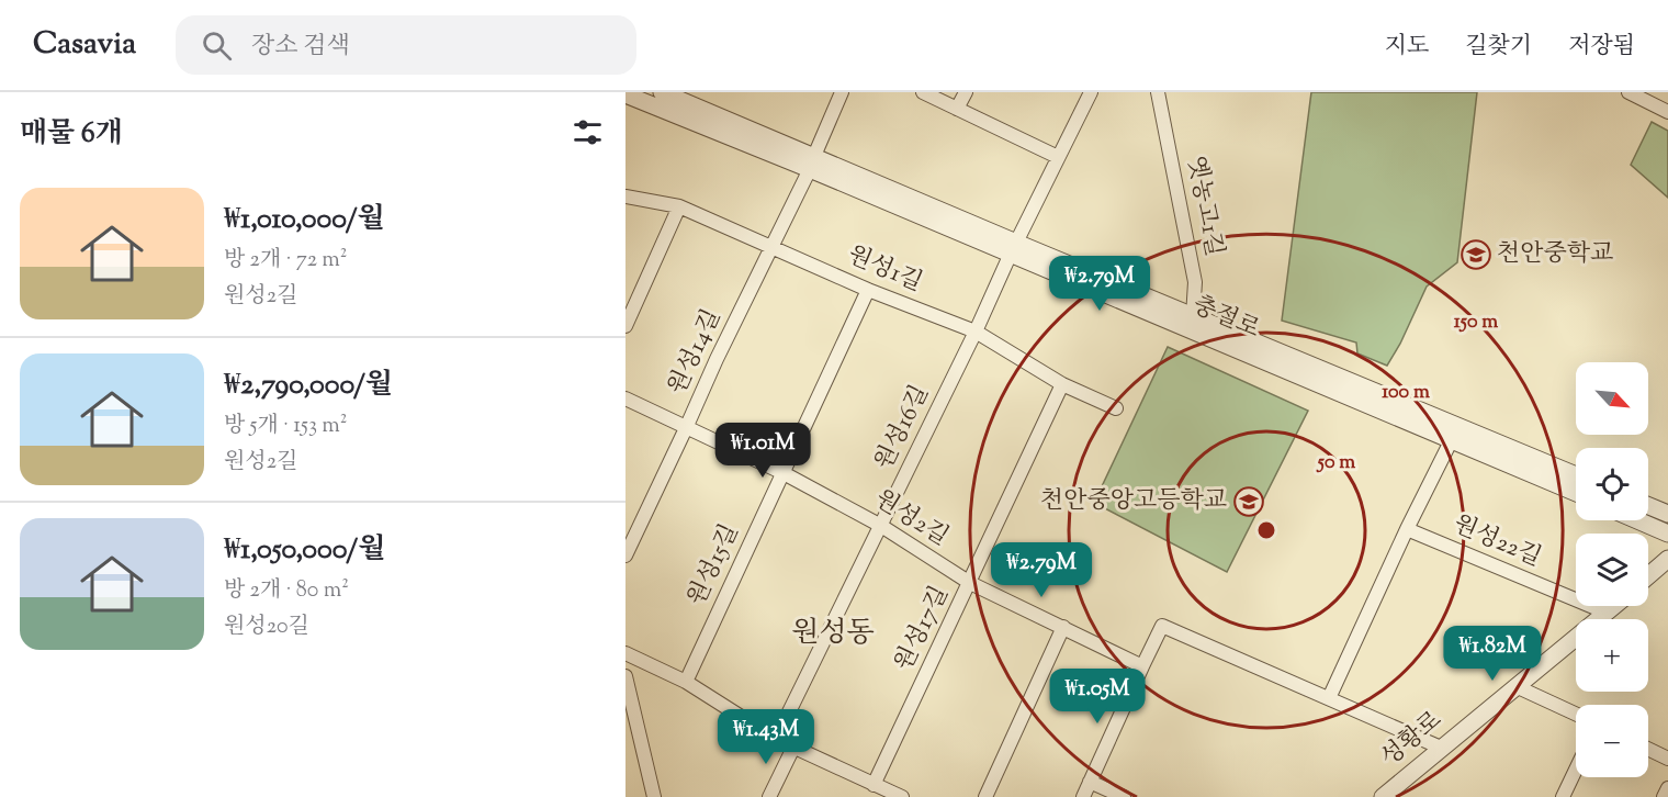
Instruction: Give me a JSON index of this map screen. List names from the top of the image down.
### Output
{
  "streets": {
    "street": [
      "옛농고1길",
      "원성1길",
      "충절로",
      "원성14길",
      "원성16길",
      "원성2길",
      "원성22길",
      "원성15길",
      "원성17길",
      "성황로"
    ]
  },
  "crossings": [
    ["옛농고1길", "충절로"],
    ["원성1길", "원성14길"],
    ["원성1길", "원성16길"],
    ["원성1길", "원성15길"],
    ["원성1길", "원성17길"],
    ["충절로", "원성14길"],
    ["충절로", "원성16길"],
    ["원성14길", "원성2길"],
    ["원성16길", "원성2길"],
    ["원성2길", "원성15길"],
    ["원성2길", "원성17길"],
    ["원성22길", "성황로"]
  ],
  "districts": ["원성동"],
  "places": {
    "school or university": ["천안중학교", "천안중앙고등학교"]
  },
  "north": "bottom right",
  "page": {
    "header": "Casavia",
    "search": "장소 검색",
    "nav": ["지도", "길찾기", "저장됨"],
    "heading": "매물 6개",
    "list": [
      {
        "name": "₩1,010,000/월",
        "note": "방 2개 · 72 m² · 원성2길"
      },
      {
        "name": "₩2,790,000/월",
        "note": "방 5개 · 153 m² · 원성2길"
      },
      {
        "name": "₩1,050,000/월",
        "note": "방 2개 · 80 m² · 원성20길"
      }
    ],
    "price": [
      "₩2.79M",
      "₩1.01M",
      "₩2.79M",
      "₩1.82M",
      "₩1.05M",
      "₩1.43M"
    ],
    "map_buttons": ["+", "−"]
  },
  "rings": ["150 m", "100 m", "50 m"]
}
